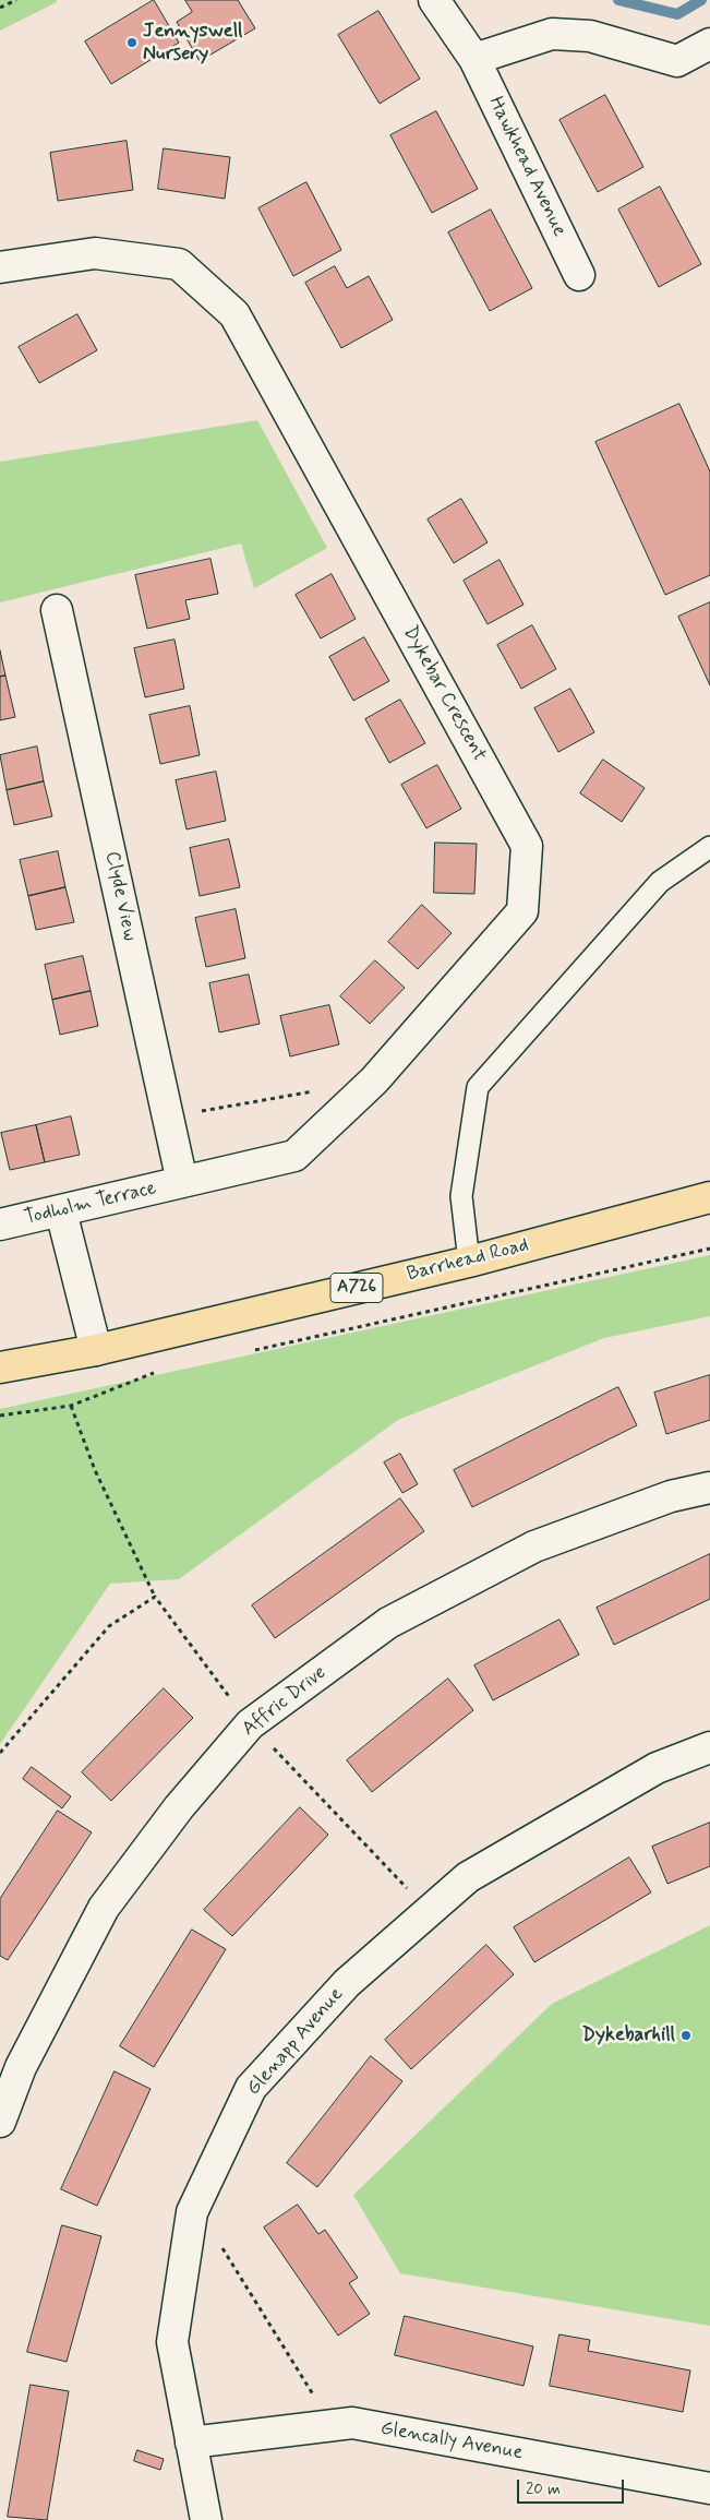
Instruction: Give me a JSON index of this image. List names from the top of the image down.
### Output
{
  "streets": {
    "main road": ["Barrhead Road", "A726"],
    "street": [
      "Hawkhead Avenue",
      "Dykebar Crescent",
      "Clyde View",
      "Todholm Terrace",
      "Affric Drive",
      "Glenapp Avenue",
      "Glencally Avenue"
    ]
  },
  "crossings": [
    ["Dykebar Crescent", "Clyde View"],
    ["Dykebar Crescent", "Todholm Terrace"],
    ["Clyde View", "Todholm Terrace"],
    ["Glenapp Avenue", "Glencally Avenue"]
  ],
  "places": ["Jennyswell Nursery", "Dykebarhill"],
  "scale_bar": "20 m"
}
